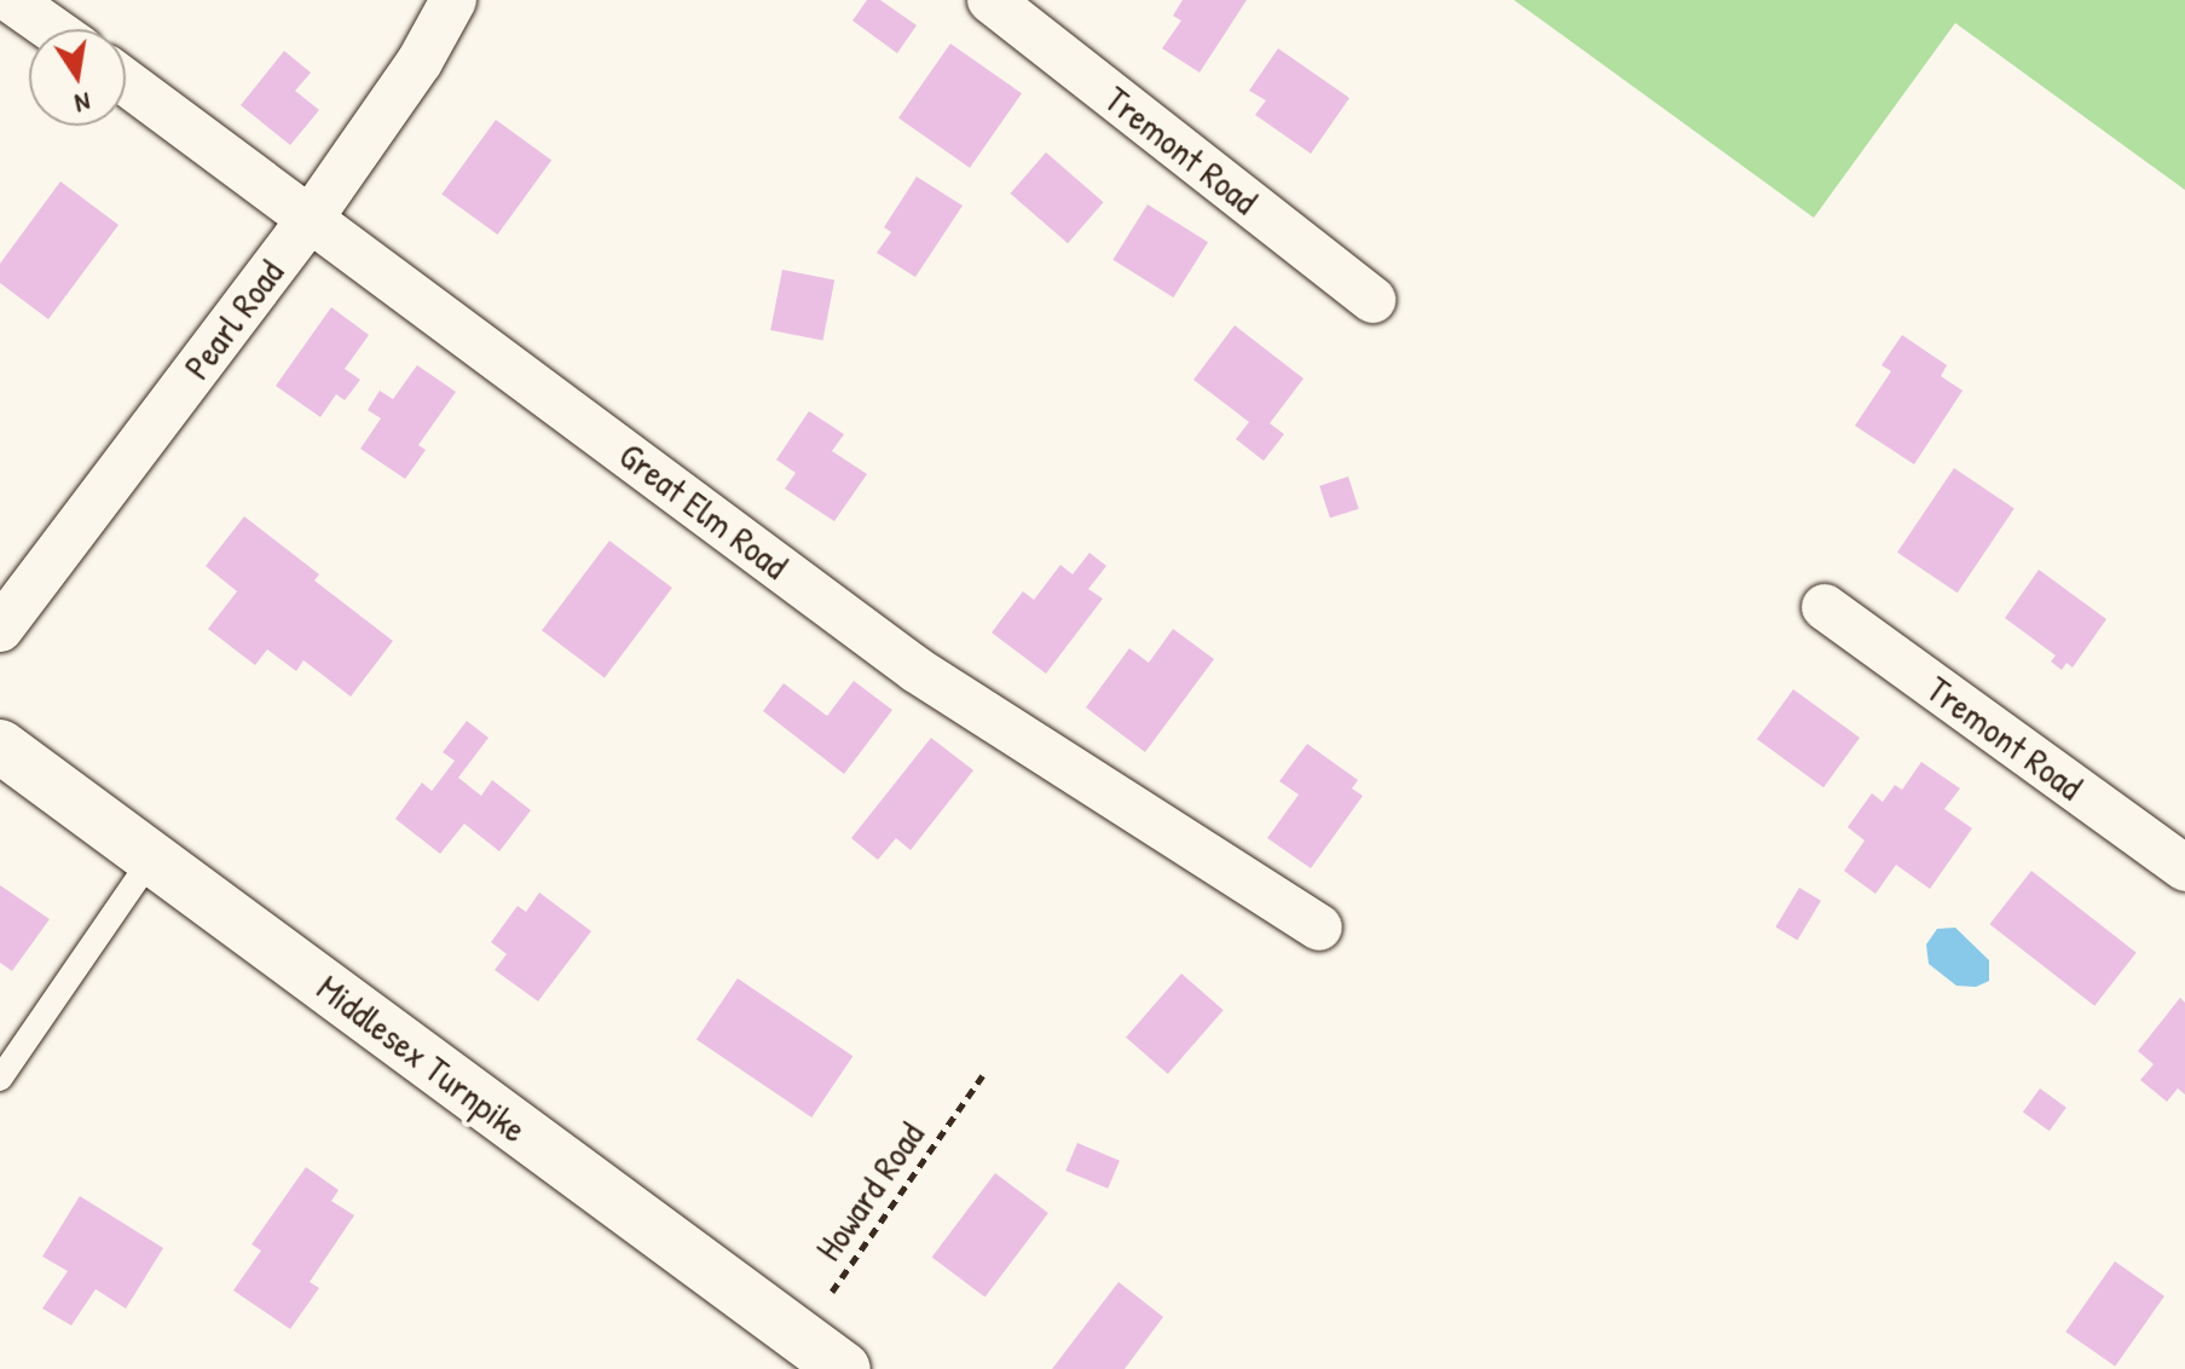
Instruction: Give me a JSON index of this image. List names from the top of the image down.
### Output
{
  "streets": {
    "main road": ["Middlesex Turnpike"],
    "street": ["Tremont Road", "Pearl Road", "Great Elm Road"],
    "path": ["Howard Road"]
  },
  "crossings": [
    ["Pearl Road", "Great Elm Road"],
    ["Middlesex Turnpike", "Howard Road"]
  ],
  "north": "bottom"
}
